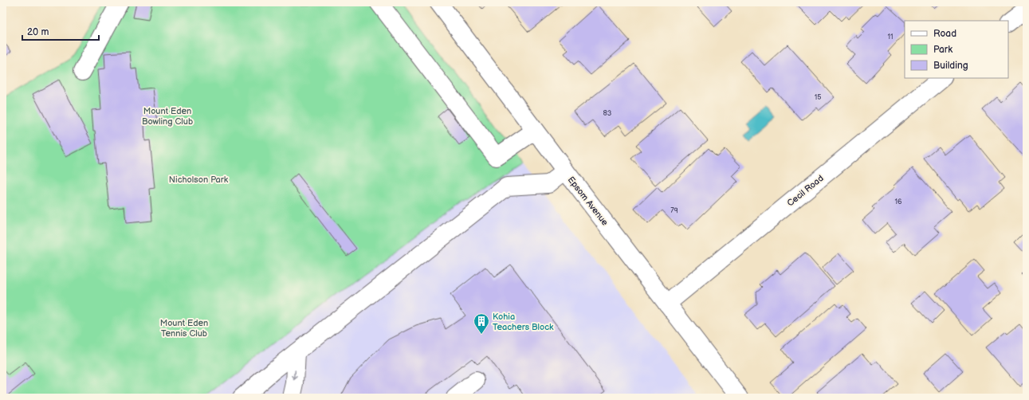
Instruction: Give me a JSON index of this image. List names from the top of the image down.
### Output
{
  "streets": {
    "street": ["Cecil Road", "Epsom Avenue"]
  },
  "crossings": [
    ["Cecil Road", "Epsom Avenue"]
  ],
  "parks": ["Mount Eden Bowling Club", "Nicholson Park", "Mount Eden Tennis Club"],
  "places": {
    "building": ["Kohia Teachers Block"]
  },
  "house_numbers": [
    "11",
    "15",
    "83",
    "16",
    "79"
  ],
  "legend": ["Road", "Park", "Building"],
  "scale_bar": "20 m"
}
